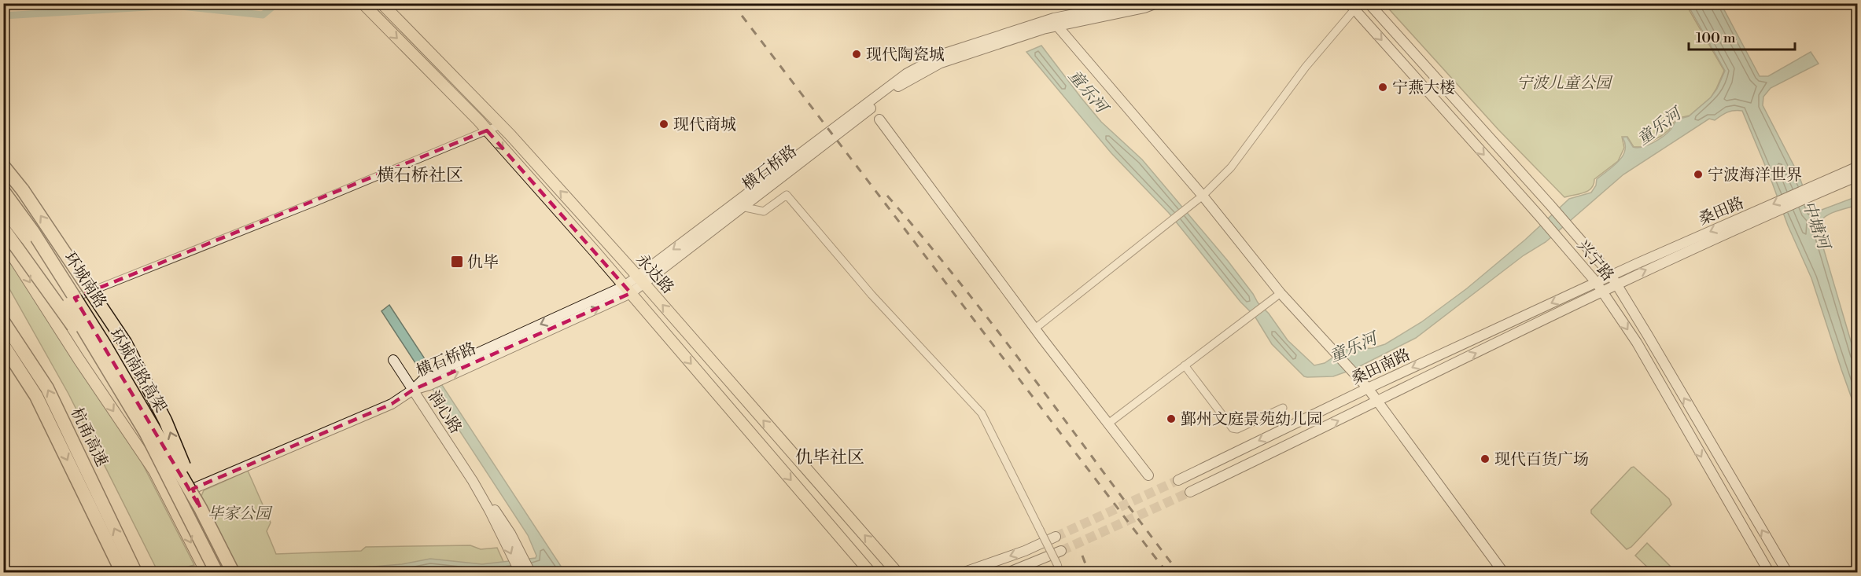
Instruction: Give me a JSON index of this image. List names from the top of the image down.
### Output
{
  "streets": {
    "highway": ["环城南路高架", "杭甬高速"],
    "main road": [
      "横石桥路",
      "桑田路",
      "兴宁路",
      "永达路",
      "环城南路",
      "桑田南路",
      "润心路"
    ]
  },
  "crossings": [
    ["横石桥路", "永达路"],
    ["横石桥路", "润心路"],
    ["桑田路", "兴宁路"],
    ["桑田路", "桑田南路"],
    ["兴宁路", "桑田南路"]
  ],
  "districts": ["横石桥社区", "仇毕社区"],
  "water": ["童乐河", "中塘河"],
  "parks": ["宁波儿童公园", "毕家公园"],
  "places": {
    "other": [
      "现代陶瓷城",
      "宁燕大楼",
      "现代商城",
      "宁波海洋世界",
      "鄞州文庭景苑幼儿园",
      "现代百货广场"
    ],
    "transit": ["仇毕"]
  },
  "scale_bar": "100 m"
}
